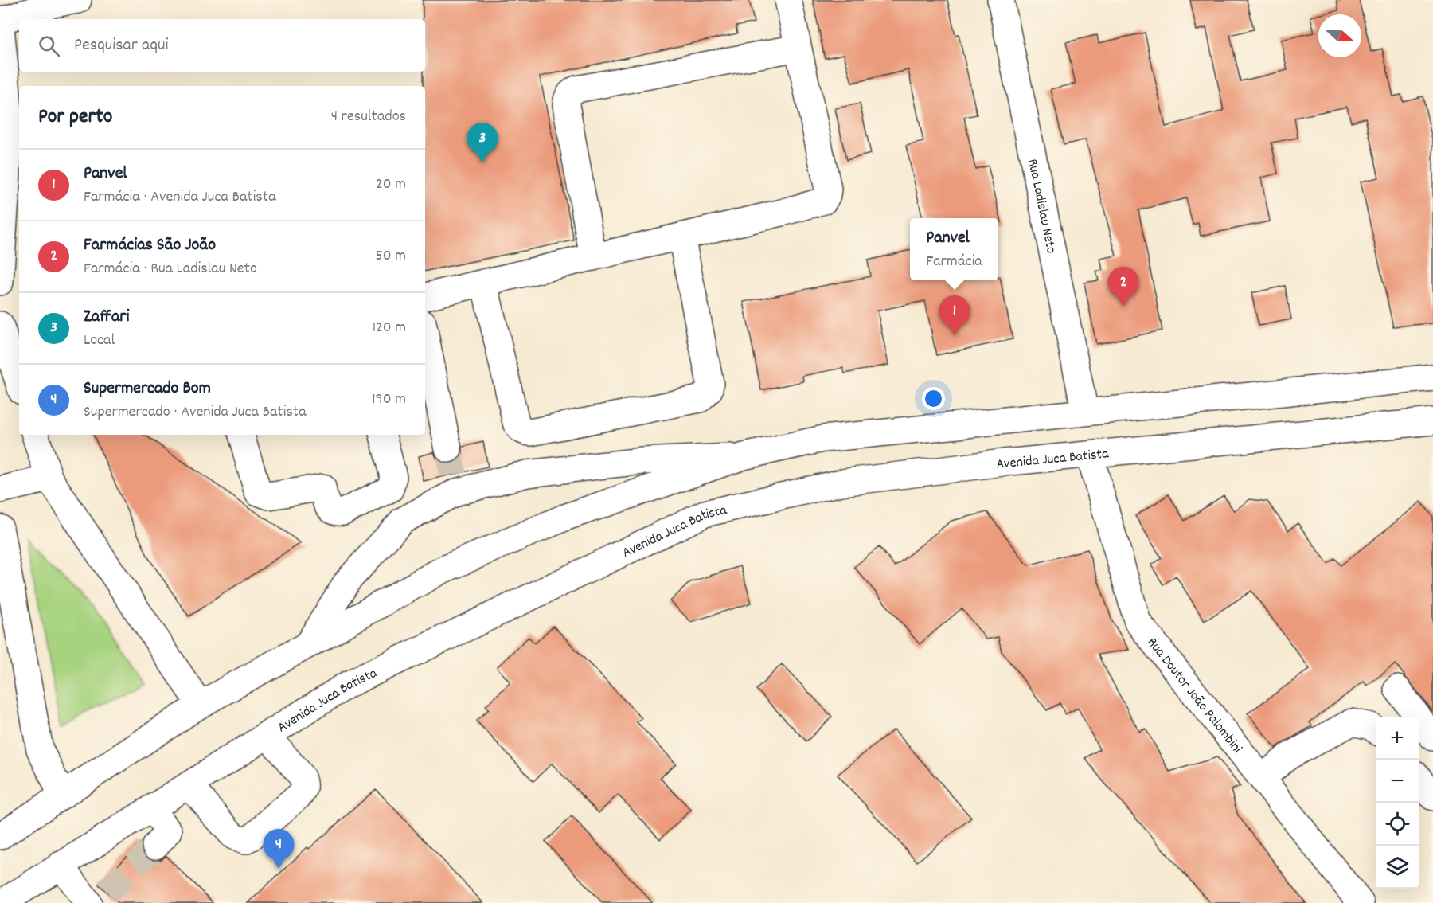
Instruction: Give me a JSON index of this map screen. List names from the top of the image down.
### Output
{
  "streets": {
    "main road": ["Rua Ladislau Neto", "Avenida Juca Batista", "Rua Doutor João Palombini"]
  },
  "crossings": [
    ["Avenida Juca Batista", "Rua Doutor João Palombini"]
  ],
  "north": "right",
  "page": {
    "search": "Pesquisar aqui",
    "heading": ["Por perto", "4 resultados"],
    "pins": [
      "3",
      "2",
      "1",
      "4"
    ],
    "list": [
      {
        "mark": "1",
        "name": "Panvel",
        "note": "Farmácia · Avenida Juca Batista",
        "value": "20 m"
      },
      {
        "mark": "2",
        "name": "Farmácias São João",
        "note": "Farmácia · Rua Ladislau Neto",
        "value": "50 m"
      },
      {
        "mark": "3",
        "name": "Zaffari",
        "note": "Local",
        "value": "120 m"
      },
      {
        "mark": "4",
        "name": "Supermercado Bom",
        "note": "Supermercado · Avenida Juca Batista",
        "value": "190 m"
      }
    ],
    "popup": ["Panvel", "Farmácia"],
    "map_buttons": ["+", "−"]
  }
}
